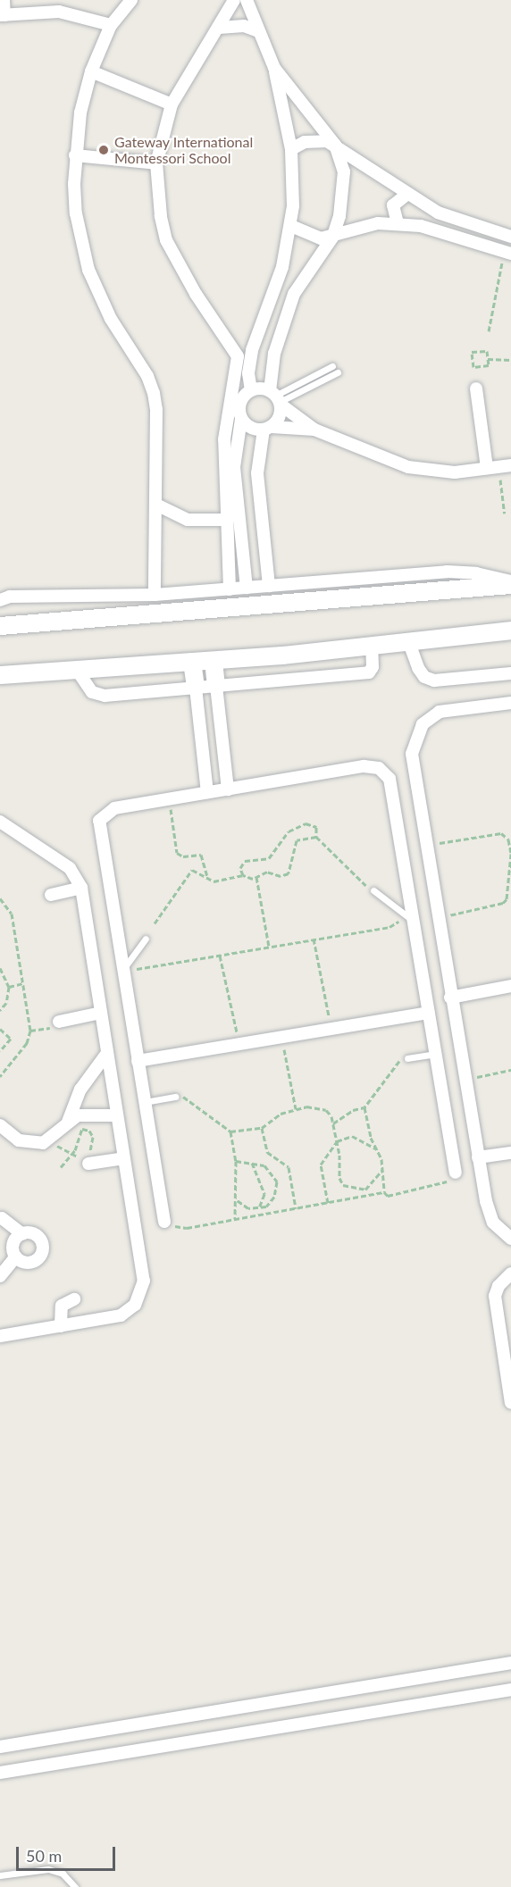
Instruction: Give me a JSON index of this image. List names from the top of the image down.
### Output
{
  "places": ["Gateway International Montessori School"],
  "scale_bar": "50 m"
}
